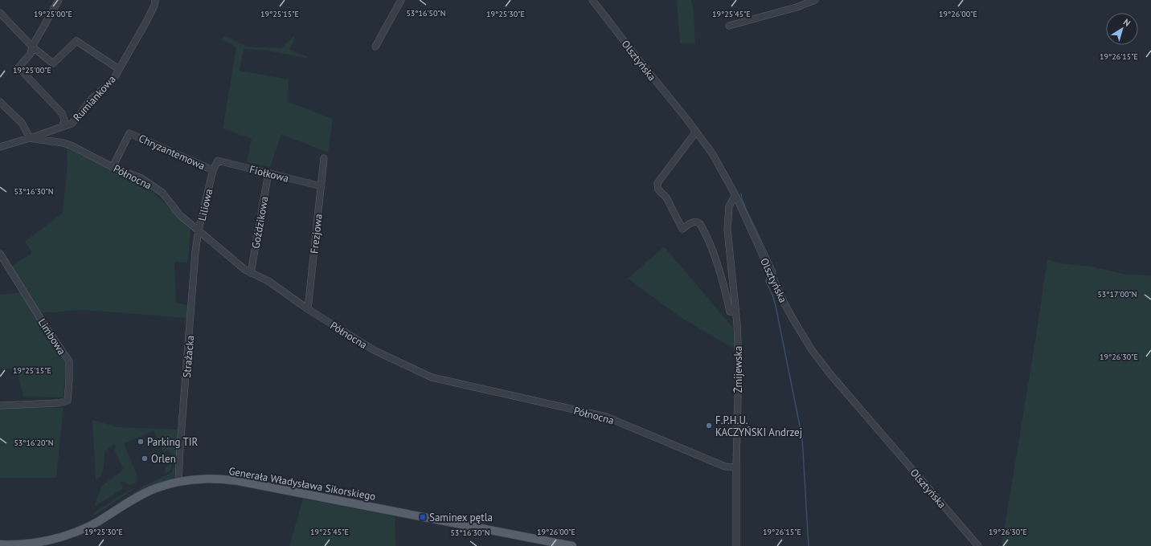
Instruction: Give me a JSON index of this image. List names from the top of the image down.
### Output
{
  "streets": {
    "main road": ["Generała Władysława Sikorskiego"],
    "street": [
      "Olsztyńska",
      "Rumiankowa",
      "Chryzantemowa",
      "Fiołkowa",
      "Północna",
      "Liliowa",
      "Goździkowa",
      "Frezjowa",
      "Limbowa",
      "Strażacka",
      "Żmijewska"
    ]
  },
  "crossings": [
    ["Olsztyńska", "Żmijewska"],
    ["Rumiankowa", "Północna"],
    ["Chryzantemowa", "Północna"],
    ["Chryzantemowa", "Liliowa"],
    ["Fiołkowa", "Liliowa"],
    ["Fiołkowa", "Goździkowa"],
    ["Fiołkowa", "Frezjowa"],
    ["Północna", "Liliowa"],
    ["Północna", "Goździkowa"],
    ["Północna", "Frezjowa"],
    ["Północna", "Strażacka"],
    ["Północna", "Żmijewska"],
    ["Liliowa", "Strażacka"],
    ["Strażacka", "Generała Władysława Sikorskiego"]
  ],
  "places": {
    "other": ["F.P.H.U. KACZYŃSKI Andrzej", "Parking TIR", "Orlen"],
    "transit": ["Saminex pętla"]
  },
  "north": "top right",
  "coordinates": [
    "53°16'50\"N",
    "19°25'00\"E",
    "19°25'15\"E",
    "19°25'30\"E",
    "19°25'45\"E",
    "19°26'00\"E",
    "19°26'15\"E",
    "53°16'30\"N",
    "53°17'00\"N",
    "19°26'30\"E",
    "53°16'20\"N"
  ]
}
